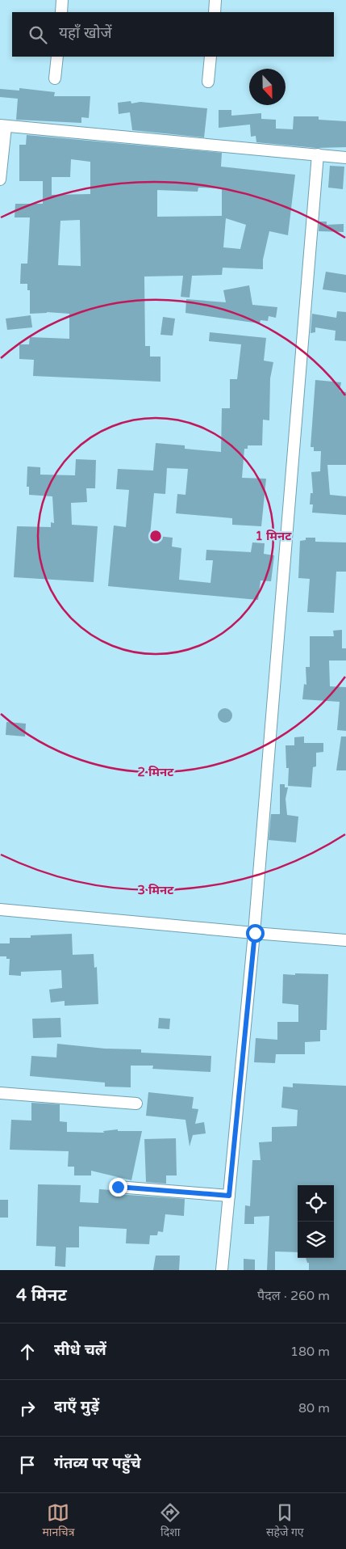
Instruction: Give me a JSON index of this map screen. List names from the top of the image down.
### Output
{
  "north": "bottom",
  "page": {
    "search": "यहाँ खोजें",
    "heading": ["4 मिनट", "पैदल · 260 m"],
    "list": [
      ["सीधे चलें", "180 m"],
      ["दाएँ मुड़ें", "80 m"],
      "गंतव्य पर पहुँचे"
    ],
    "nav": ["मानचित्र", "दिशा", "सहेजे गए"]
  },
  "rings": ["1 मिनट", "2 मिनट", "3 मिनट"]
}
